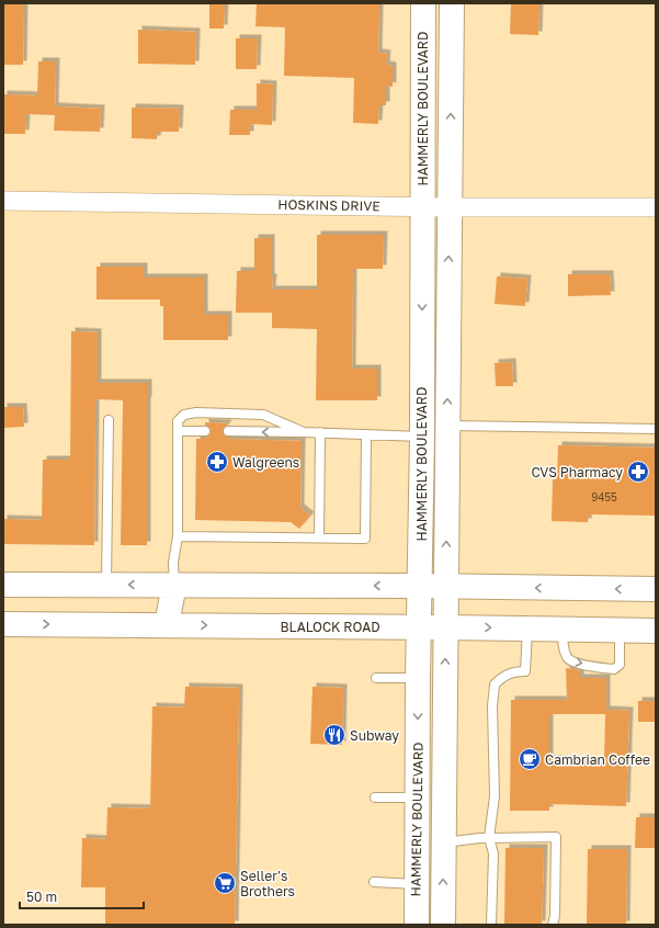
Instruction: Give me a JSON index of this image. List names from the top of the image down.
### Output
{
  "streets": {
    "main road": ["HAMMERLY BOULEVARD", "BLALOCK ROAD"],
    "street": ["HOSKINS DRIVE"]
  },
  "crossings": [
    ["HAMMERLY BOULEVARD", "HOSKINS DRIVE"],
    ["HAMMERLY BOULEVARD", "BLALOCK ROAD"]
  ],
  "places": {
    "pharmacy": ["Walgreens", "CVS Pharmacy"],
    "restaurant": ["Subway"],
    "cafe": ["Cambrian Coffee"],
    "supermarket": ["Seller's Brothers"]
  },
  "house_numbers": ["9455"],
  "scale_bar": "50 m"
}
